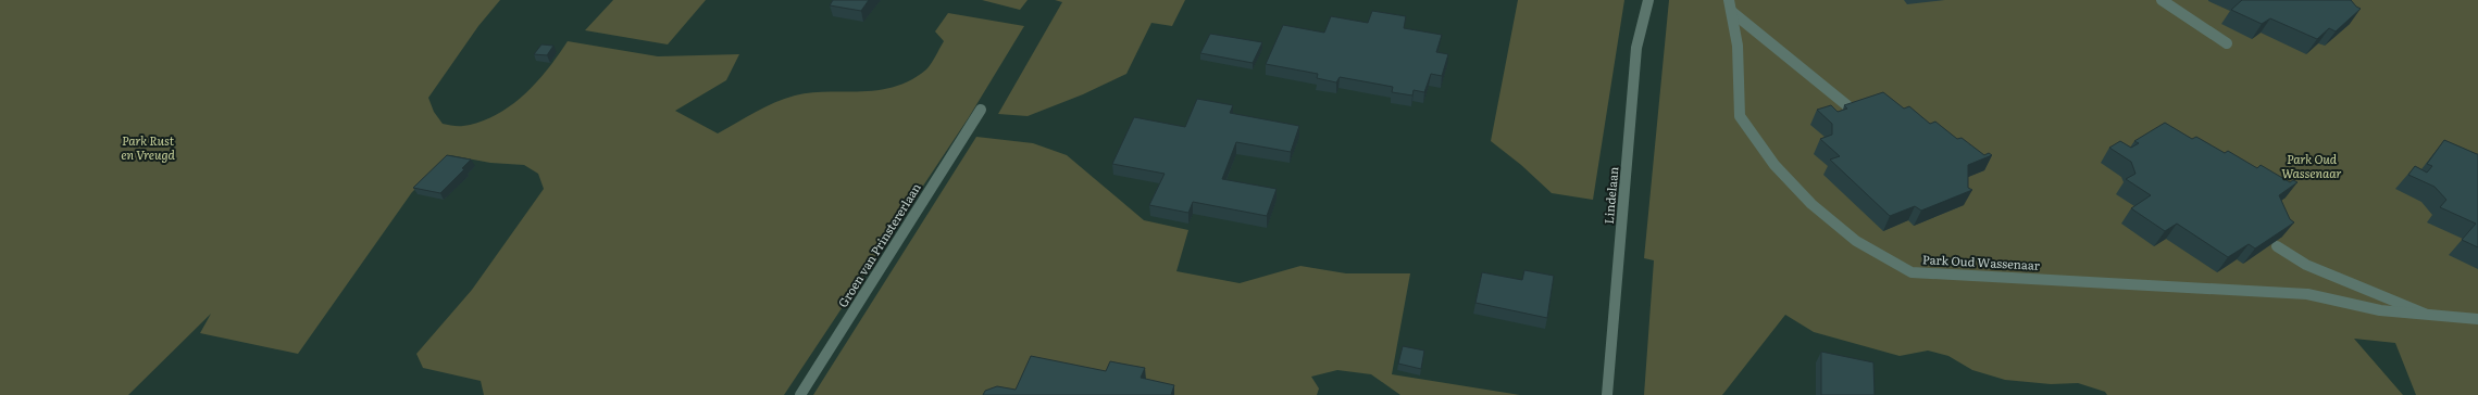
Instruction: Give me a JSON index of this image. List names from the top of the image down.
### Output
{
  "streets": {
    "street": ["Lindelaan", "Groen van Prinstererlaan", "Park Oud Wassenaar"]
  },
  "parks": ["Park Rust en Vreugd", "Park Oud Wassenaar"]
}
